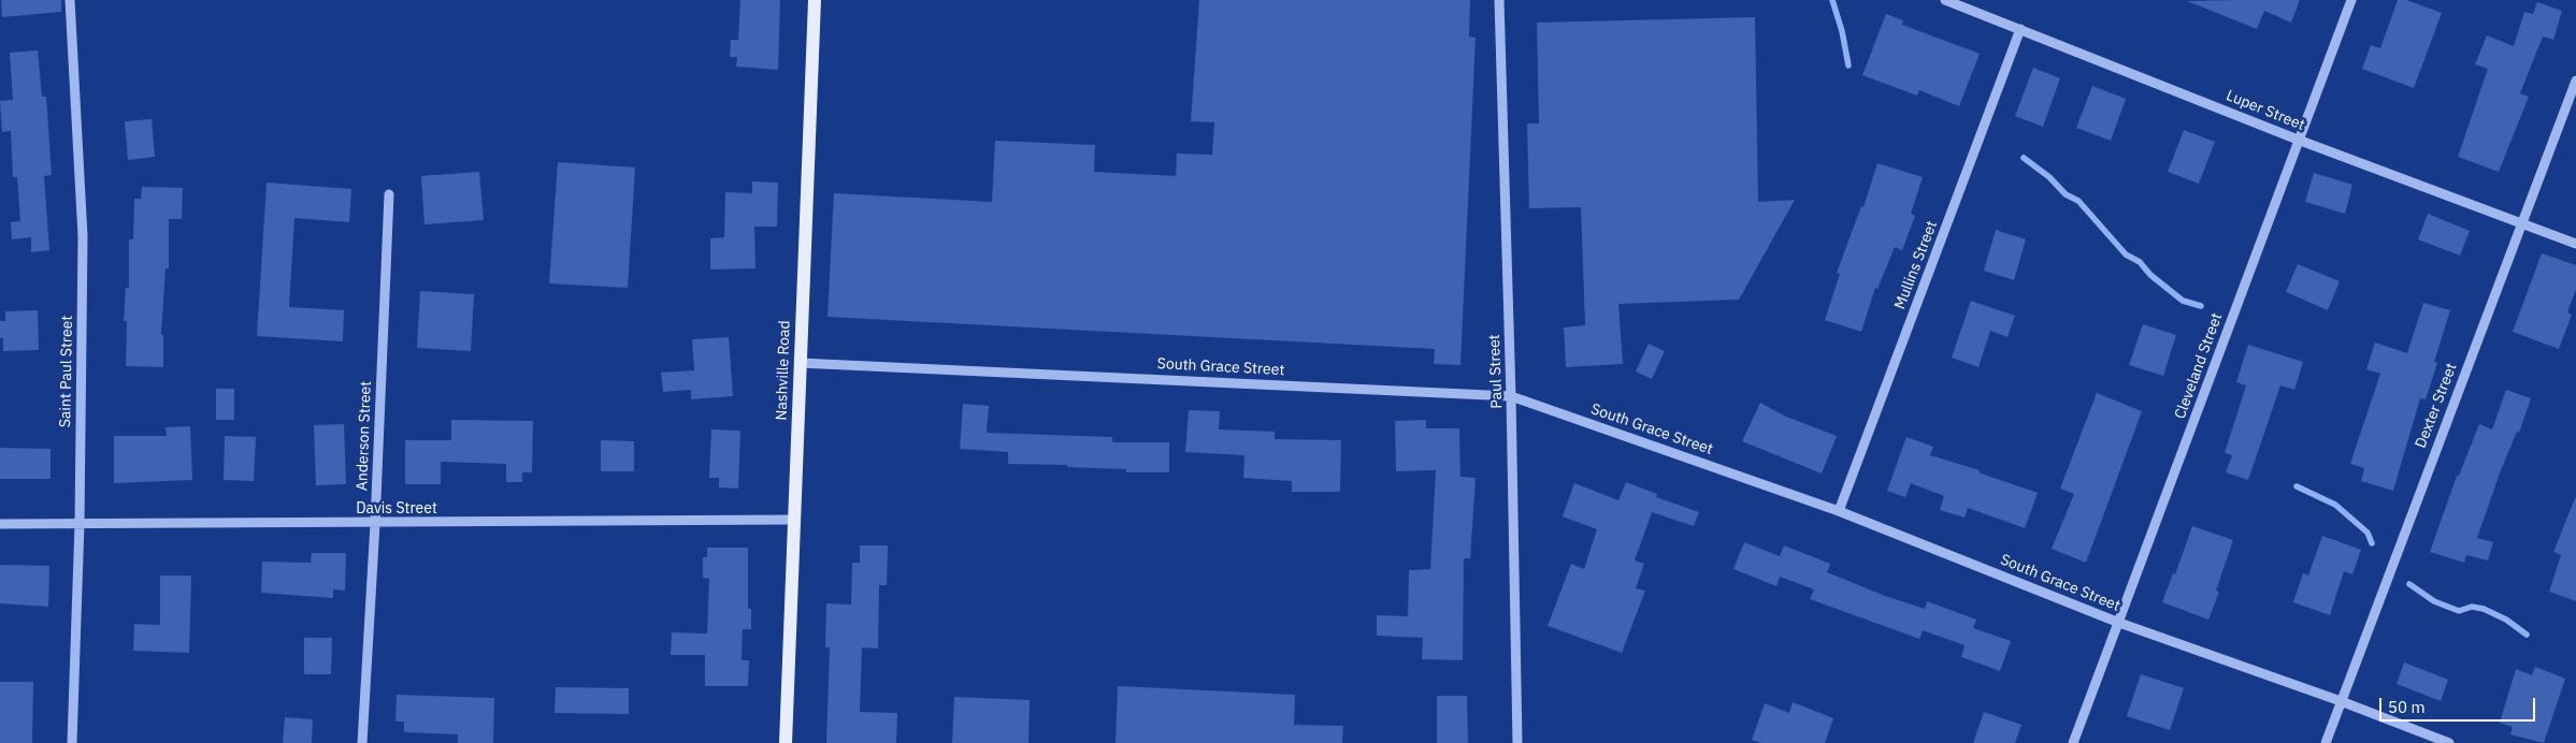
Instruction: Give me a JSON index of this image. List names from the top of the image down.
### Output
{
  "streets": {
    "main road": ["Nashville Road"],
    "street": [
      "Luper Street",
      "Mullins Street",
      "Cleveland Street",
      "South Grace Street",
      "Saint Paul Street",
      "Paul Street",
      "Dexter Street",
      "Anderson Street",
      "Davis Street"
    ]
  },
  "crossings": [
    ["Luper Street", "Mullins Street"],
    ["Luper Street", "Cleveland Street"],
    ["Luper Street", "Dexter Street"],
    ["Mullins Street", "South Grace Street"],
    ["Cleveland Street", "South Grace Street"],
    ["South Grace Street", "Nashville Road"],
    ["South Grace Street", "Paul Street"],
    ["South Grace Street", "Dexter Street"],
    ["Nashville Road", "Davis Street"],
    ["Saint Paul Street", "Davis Street"],
    ["Anderson Street", "Davis Street"]
  ],
  "scale_bar": "50 m"
}
